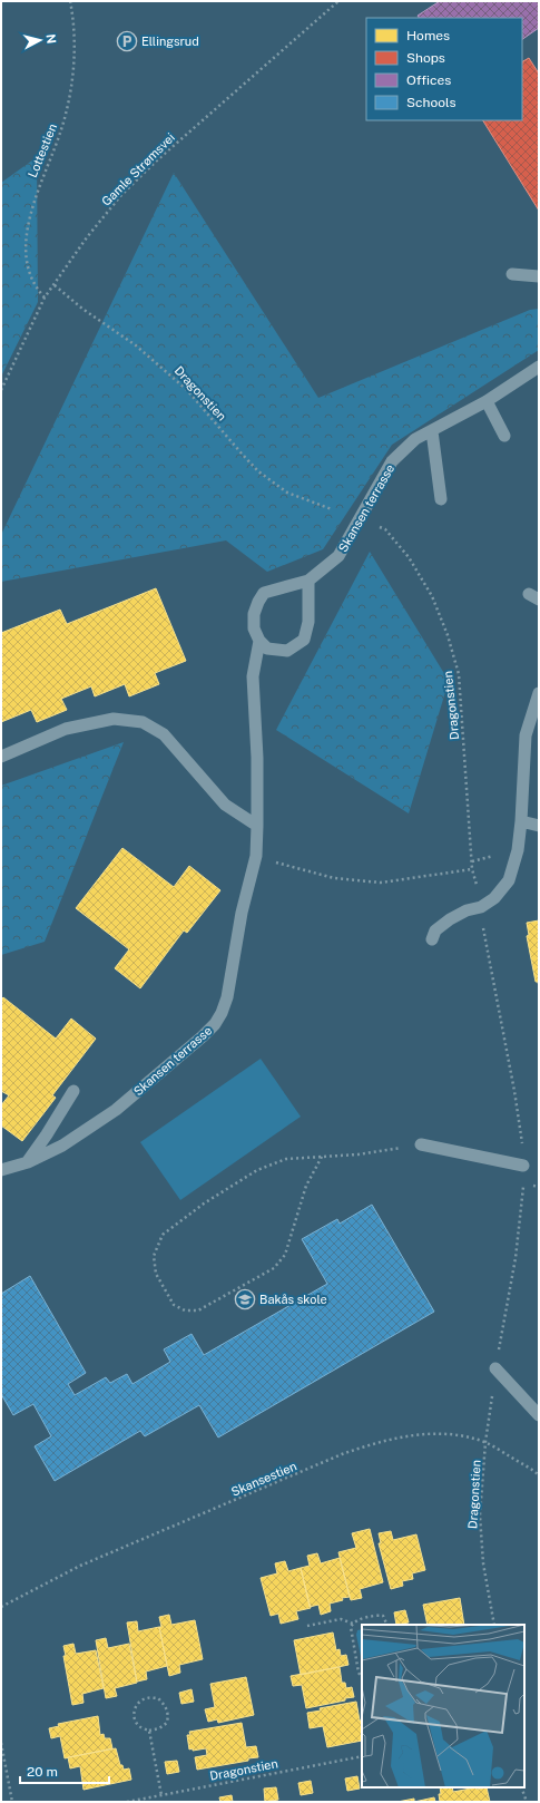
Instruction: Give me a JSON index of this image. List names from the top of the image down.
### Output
{
  "streets": {
    "lane": ["Skansen terrasse"],
    "path": [
      "Lottestien",
      "Gamle Strømsvei",
      "Dragonstien",
      "Skansestien"
    ]
  },
  "crossings": [
    ["Gamle Strømsvei", "Dragonstien"],
    ["Dragonstien", "Skansestien"]
  ],
  "places": {
    "parking": ["Ellingsrud"],
    "school or university": ["Bakås skole"]
  },
  "legend": [
    "Homes",
    "Shops",
    "Offices",
    "Schools"
  ],
  "scale_bar": "20 m",
  "north": "right"
}
